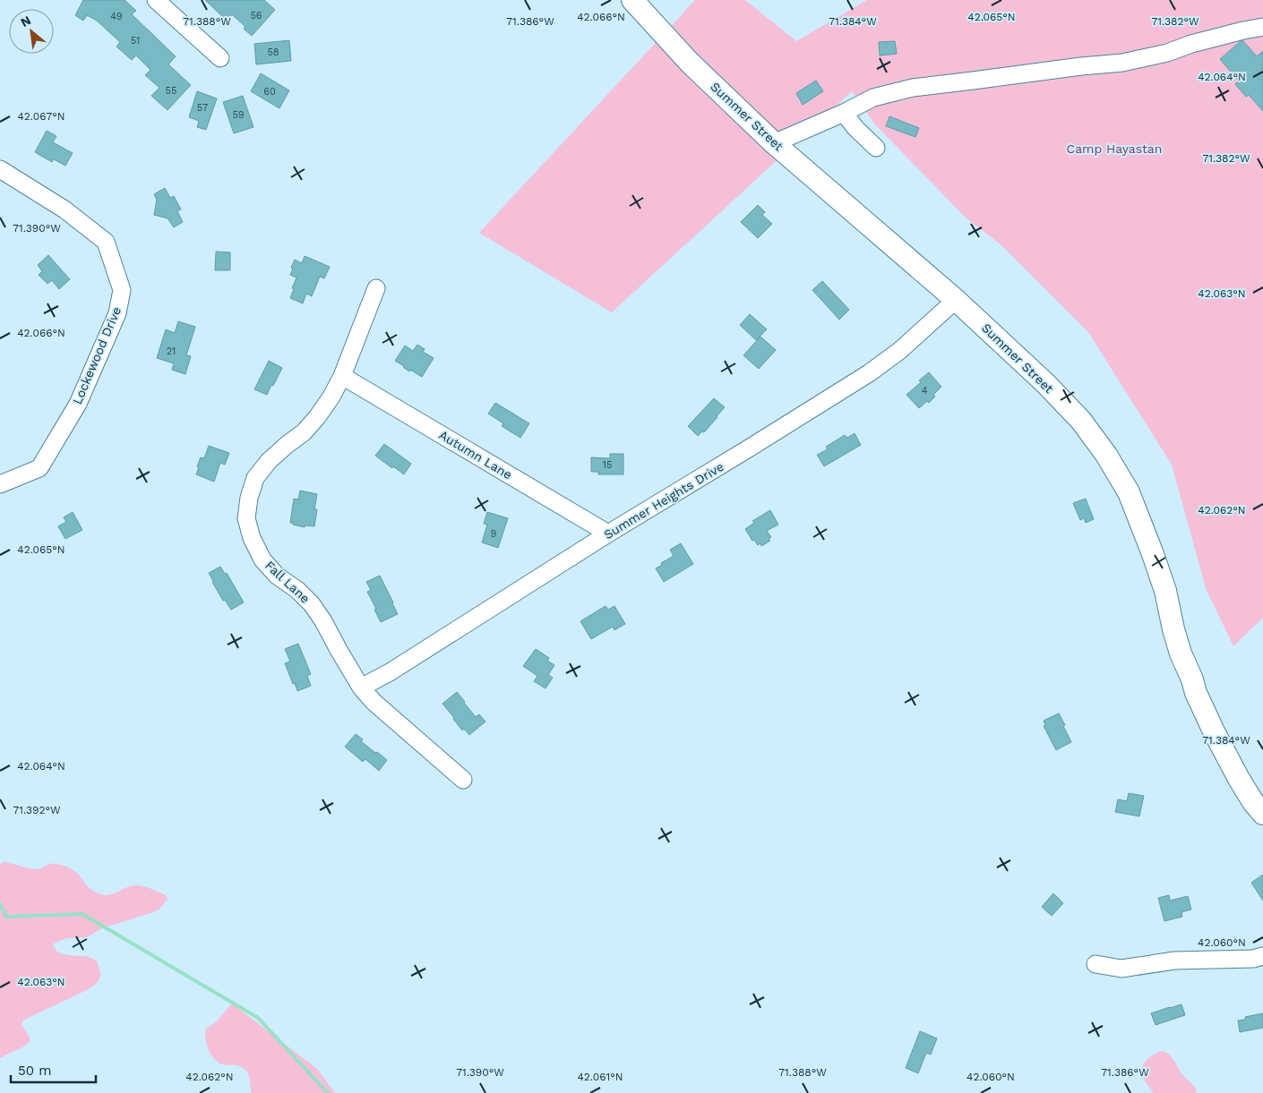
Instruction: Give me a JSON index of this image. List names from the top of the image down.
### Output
{
  "streets": {
    "main road": ["Summer Street"],
    "street": [
      "Lockewood Drive",
      "Autumn Lane",
      "Summer Heights Drive",
      "Fall Lane"
    ]
  },
  "crossings": [
    ["Summer Street", "Summer Heights Drive"],
    ["Autumn Lane", "Summer Heights Drive"],
    ["Autumn Lane", "Fall Lane"],
    ["Summer Heights Drive", "Fall Lane"]
  ],
  "parks": ["Camp Hayastan"],
  "house_numbers": [
    "56",
    "49",
    "51",
    "58",
    "55",
    "60",
    "57",
    "59",
    "21",
    "4",
    "15",
    "9"
  ],
  "scale_bar": "50 m",
  "north": "top left",
  "coordinates": [
    "42.066°N",
    "42.065°N",
    "71.388°W",
    "71.386°W",
    "71.384°W",
    "71.382°W",
    "42.064°N",
    "42.067°N",
    "71.390°W",
    "42.063°N",
    "42.062°N",
    "71.392°W",
    "42.060°N",
    "42.061°N"
  ]
}
